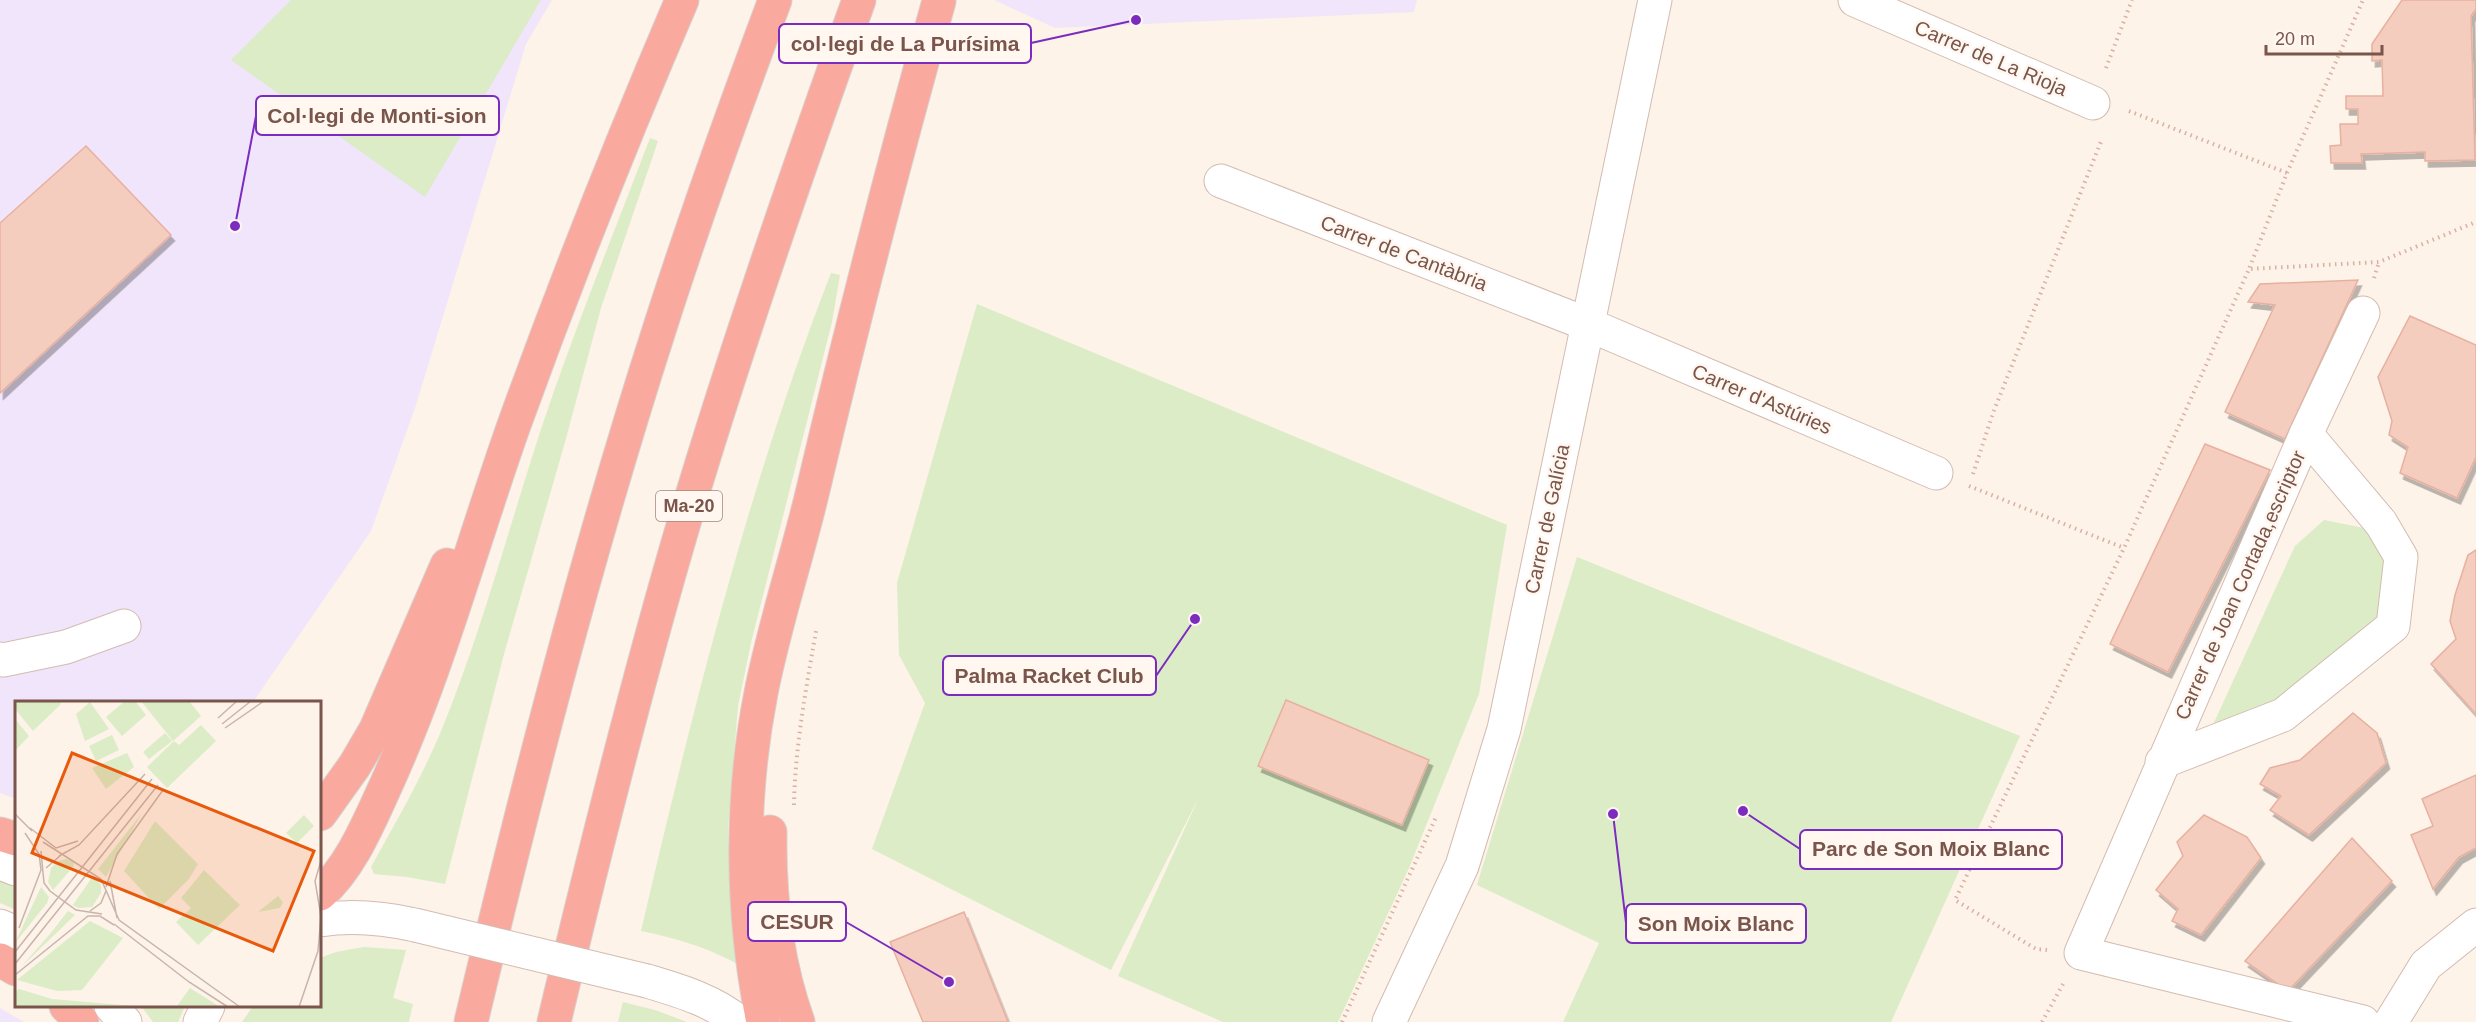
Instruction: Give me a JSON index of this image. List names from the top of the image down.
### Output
{
  "streets": {
    "highway": ["Ma-20"],
    "street": [
      "Carrer de La Rioja",
      "Carrer de Cantàbria",
      "Carrer d'Astúries",
      "Carrer de Galícia",
      "Carrer de Joan Cortada,escriptor"
    ]
  },
  "crossings": [
    ["Carrer de Cantàbria", "Carrer d'Astúries"],
    ["Carrer de Cantàbria", "Carrer de Galícia"],
    ["Carrer d'Astúries", "Carrer de Galícia"]
  ],
  "places": [
    "col·legi de La Purísima",
    "Col·legi de Monti-sion",
    "Palma Racket Club",
    "Parc de Son Moix Blanc",
    "Son Moix Blanc",
    "CESUR"
  ],
  "scale_bar": "20 m"
}
